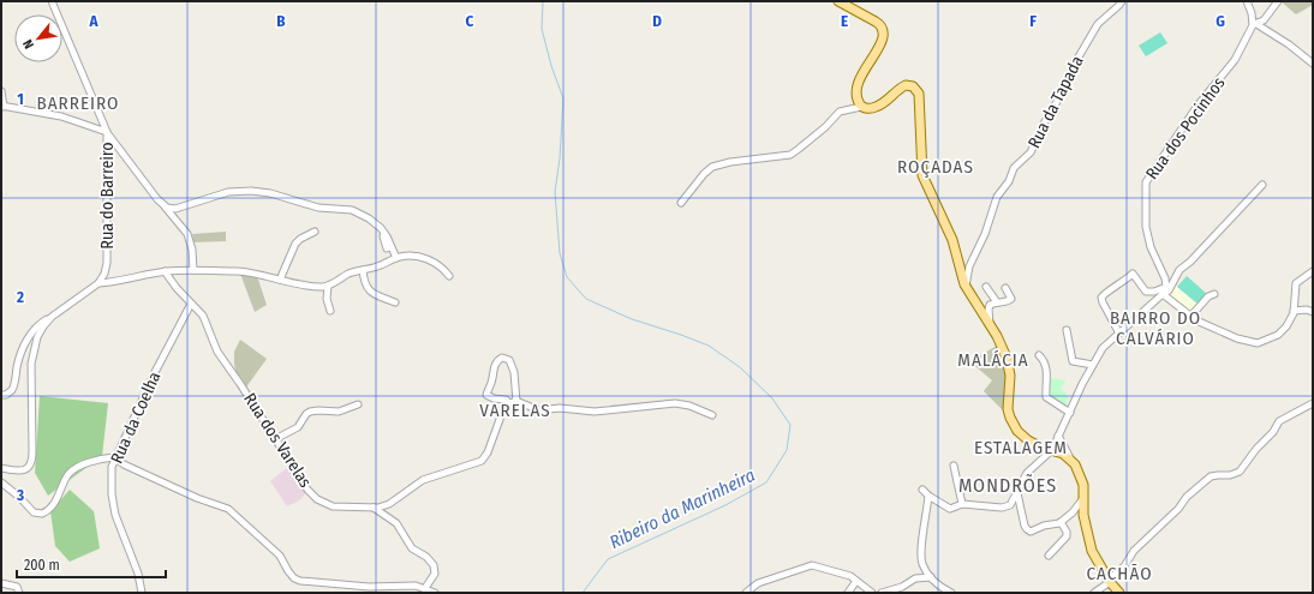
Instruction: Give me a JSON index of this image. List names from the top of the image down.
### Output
{
  "streets": {
    "street": [
      "Rua da Tapada",
      "Rua dos Pocinhos",
      "Rua do Barreiro",
      "Rua da Coelha",
      "Rua dos Varelas"
    ]
  },
  "crossings": [
    ["Rua da Coelha", "Rua dos Varelas"]
  ],
  "districts": [
    "BARREIRO",
    "ROÇADAS",
    "BAIRRO DO CALVÁRIO",
    "MALÁCIA",
    "VARELAS",
    "ESTALAGEM",
    "MONDRÕES",
    "CACHÃO"
  ],
  "water": ["Ribeiro da Marinheira"],
  "scale_bar": "200 m",
  "north": "bottom left",
  "grid": {
    "columns": [
      "A",
      "B",
      "C",
      "D",
      "E",
      "F",
      "G"
    ],
    "rows": ["1", "2", "3"]
  }
}
